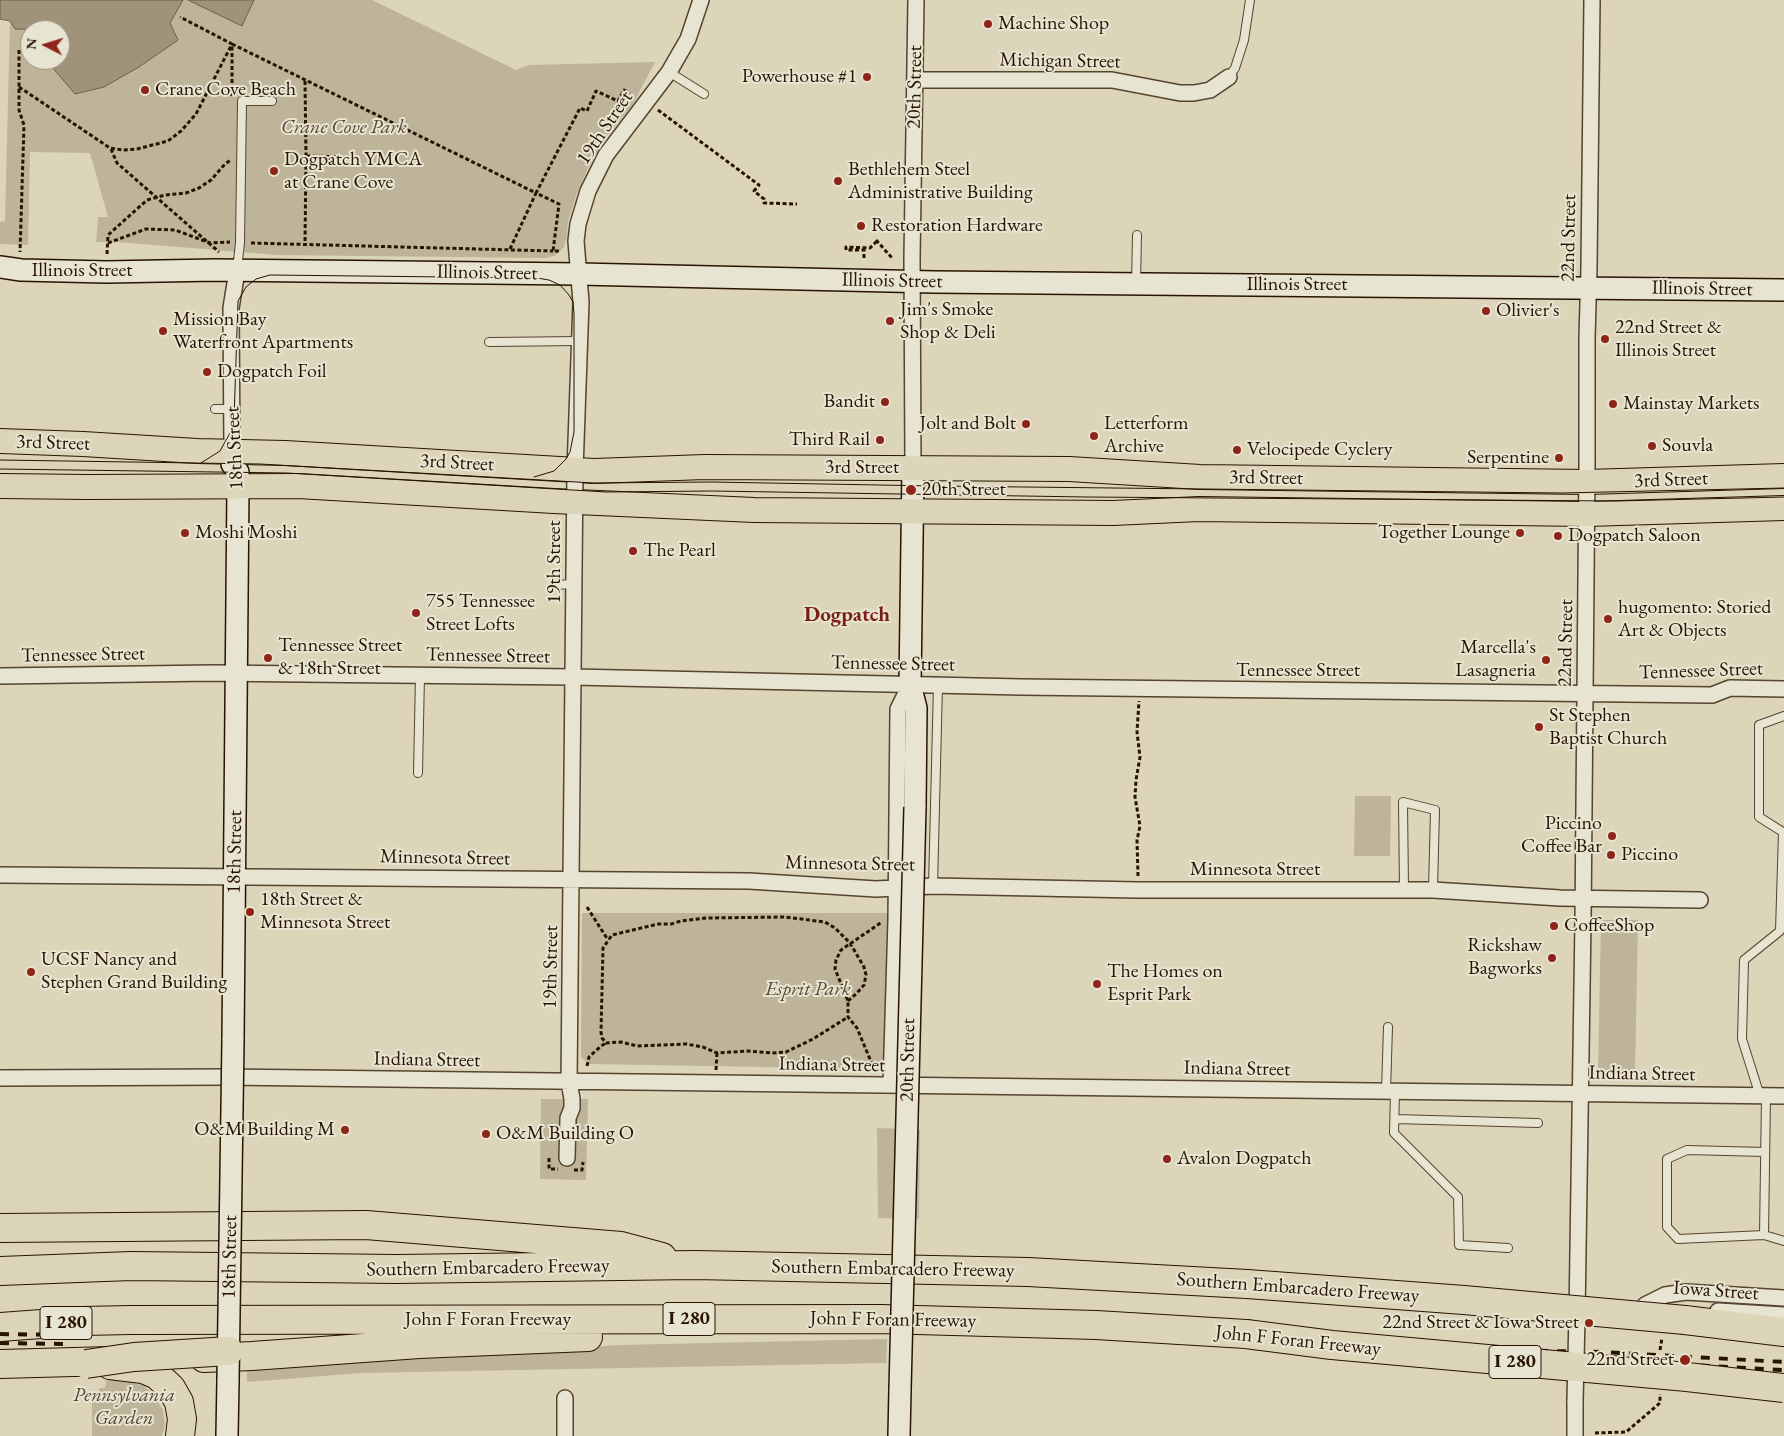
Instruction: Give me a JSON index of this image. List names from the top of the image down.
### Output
{
  "streets": {
    "highway": ["Southern Embarcadero Freeway", "I 280", "John F Foran Freeway"],
    "main road": ["3rd Street"],
    "street": [
      "Michigan Street",
      "20th Street",
      "19th Street",
      "22nd Street",
      "Illinois Street",
      "18th Street",
      "Tennessee Street",
      "Minnesota Street",
      "Indiana Street",
      "Iowa Street"
    ]
  },
  "crossings": [
    ["Michigan Street", "20th Street"],
    ["20th Street", "Illinois Street"],
    ["20th Street", "3rd Street"],
    ["20th Street", "Tennessee Street"],
    ["20th Street", "Minnesota Street"],
    ["20th Street", "Indiana Street"],
    ["19th Street", "Illinois Street"],
    ["19th Street", "3rd Street"],
    ["19th Street", "Tennessee Street"],
    ["19th Street", "Minnesota Street"],
    ["19th Street", "Indiana Street"],
    ["22nd Street", "Illinois Street"],
    ["22nd Street", "3rd Street"],
    ["22nd Street", "Tennessee Street"],
    ["22nd Street", "Minnesota Street"],
    ["22nd Street", "Indiana Street"],
    ["22nd Street", "Iowa Street"],
    ["Illinois Street", "18th Street"],
    ["3rd Street", "18th Street"],
    ["18th Street", "Tennessee Street"],
    ["18th Street", "Minnesota Street"]
  ],
  "districts": ["Dogpatch"],
  "parks": ["Crane Cove Park", "Esprit Park", "Pennsylvania Garden"],
  "places": [
    "Machine Shop",
    "Powerhouse #1",
    "Crane Cove Beach",
    "Dogpatch YMCA at Crane Cove",
    "Bethlehem Steel Administrative Building",
    "Restoration Hardware",
    "Olivier's",
    "Jim's Smoke Shop & Deli",
    "Mission Bay Waterfront Apartments",
    "22nd Street & Illinois Street",
    "Dogpatch Foil",
    "Bandit",
    "Mainstay Markets",
    "Jolt and Bolt",
    "Letterform Archive",
    "Third Rail",
    "Souvla",
    "Velocipede Cyclery",
    "Serpentine",
    "20th Street",
    "Moshi Moshi",
    "Together Lounge",
    "Dogpatch Saloon",
    "The Pearl",
    "755 Tennessee Street Lofts",
    "hugomento: Storied Art & Objects",
    "Tennessee Street & 18th Street",
    "Marcella's Lasagneria",
    "St Stephen Baptist Church",
    "Piccino Coffee Bar",
    "Piccino",
    "18th Street & Minnesota Street",
    "CoffeeShop",
    "Rickshaw Bagworks",
    "UCSF Nancy and Stephen Grand Building",
    "The Homes on Esprit Park",
    "O&M Building M",
    "O&M Building O",
    "Avalon Dogpatch",
    "22nd Street & Iowa Street",
    "22nd Street"
  ],
  "north": "left"
}
